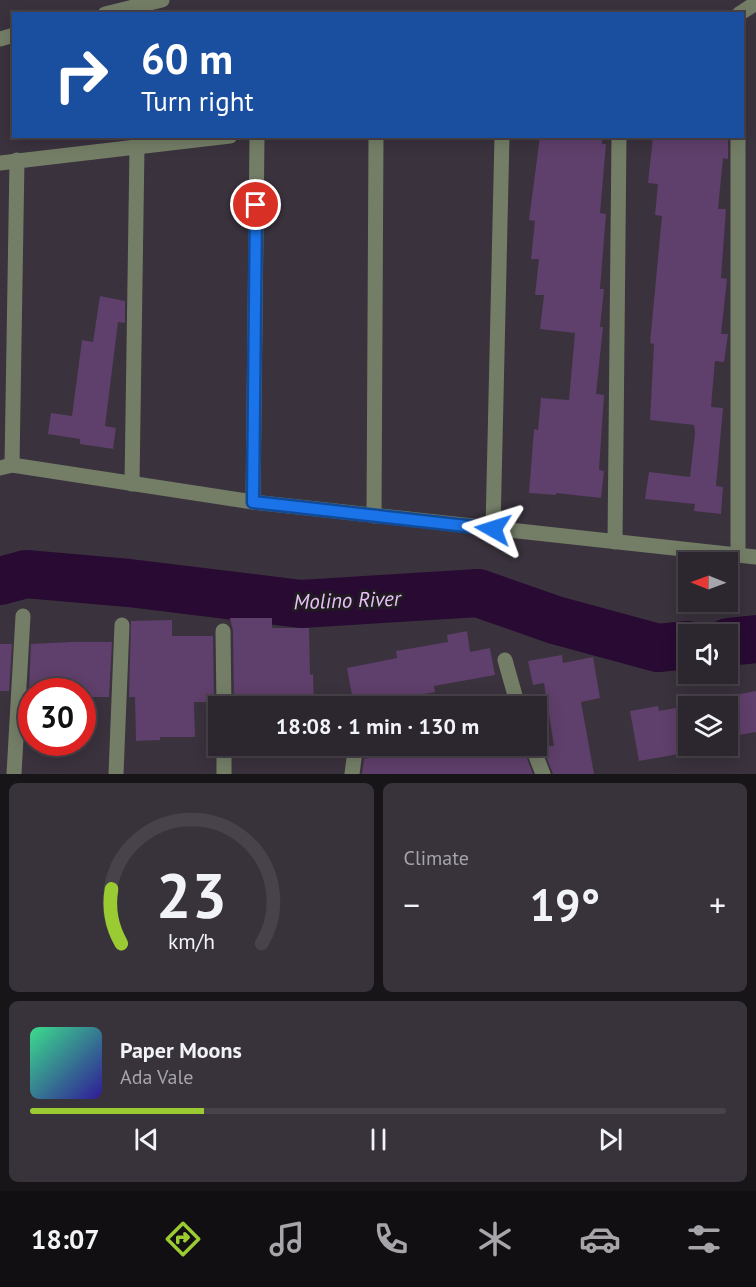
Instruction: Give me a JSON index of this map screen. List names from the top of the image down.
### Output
{
  "water": ["Molino River"],
  "north": "left",
  "page": {
    "turn": ["60 m", "Turn right"],
    "limit": "30",
    "trip": "18:08 · 1 min · 130 m",
    "tile": "Climate",
    "heat": ["−", "19°", "+"],
    "song": ["Paper Moons", "Ada Vale"],
    "tabs": "18:07",
    "gauge": ["23", "km/h"]
  }
}
